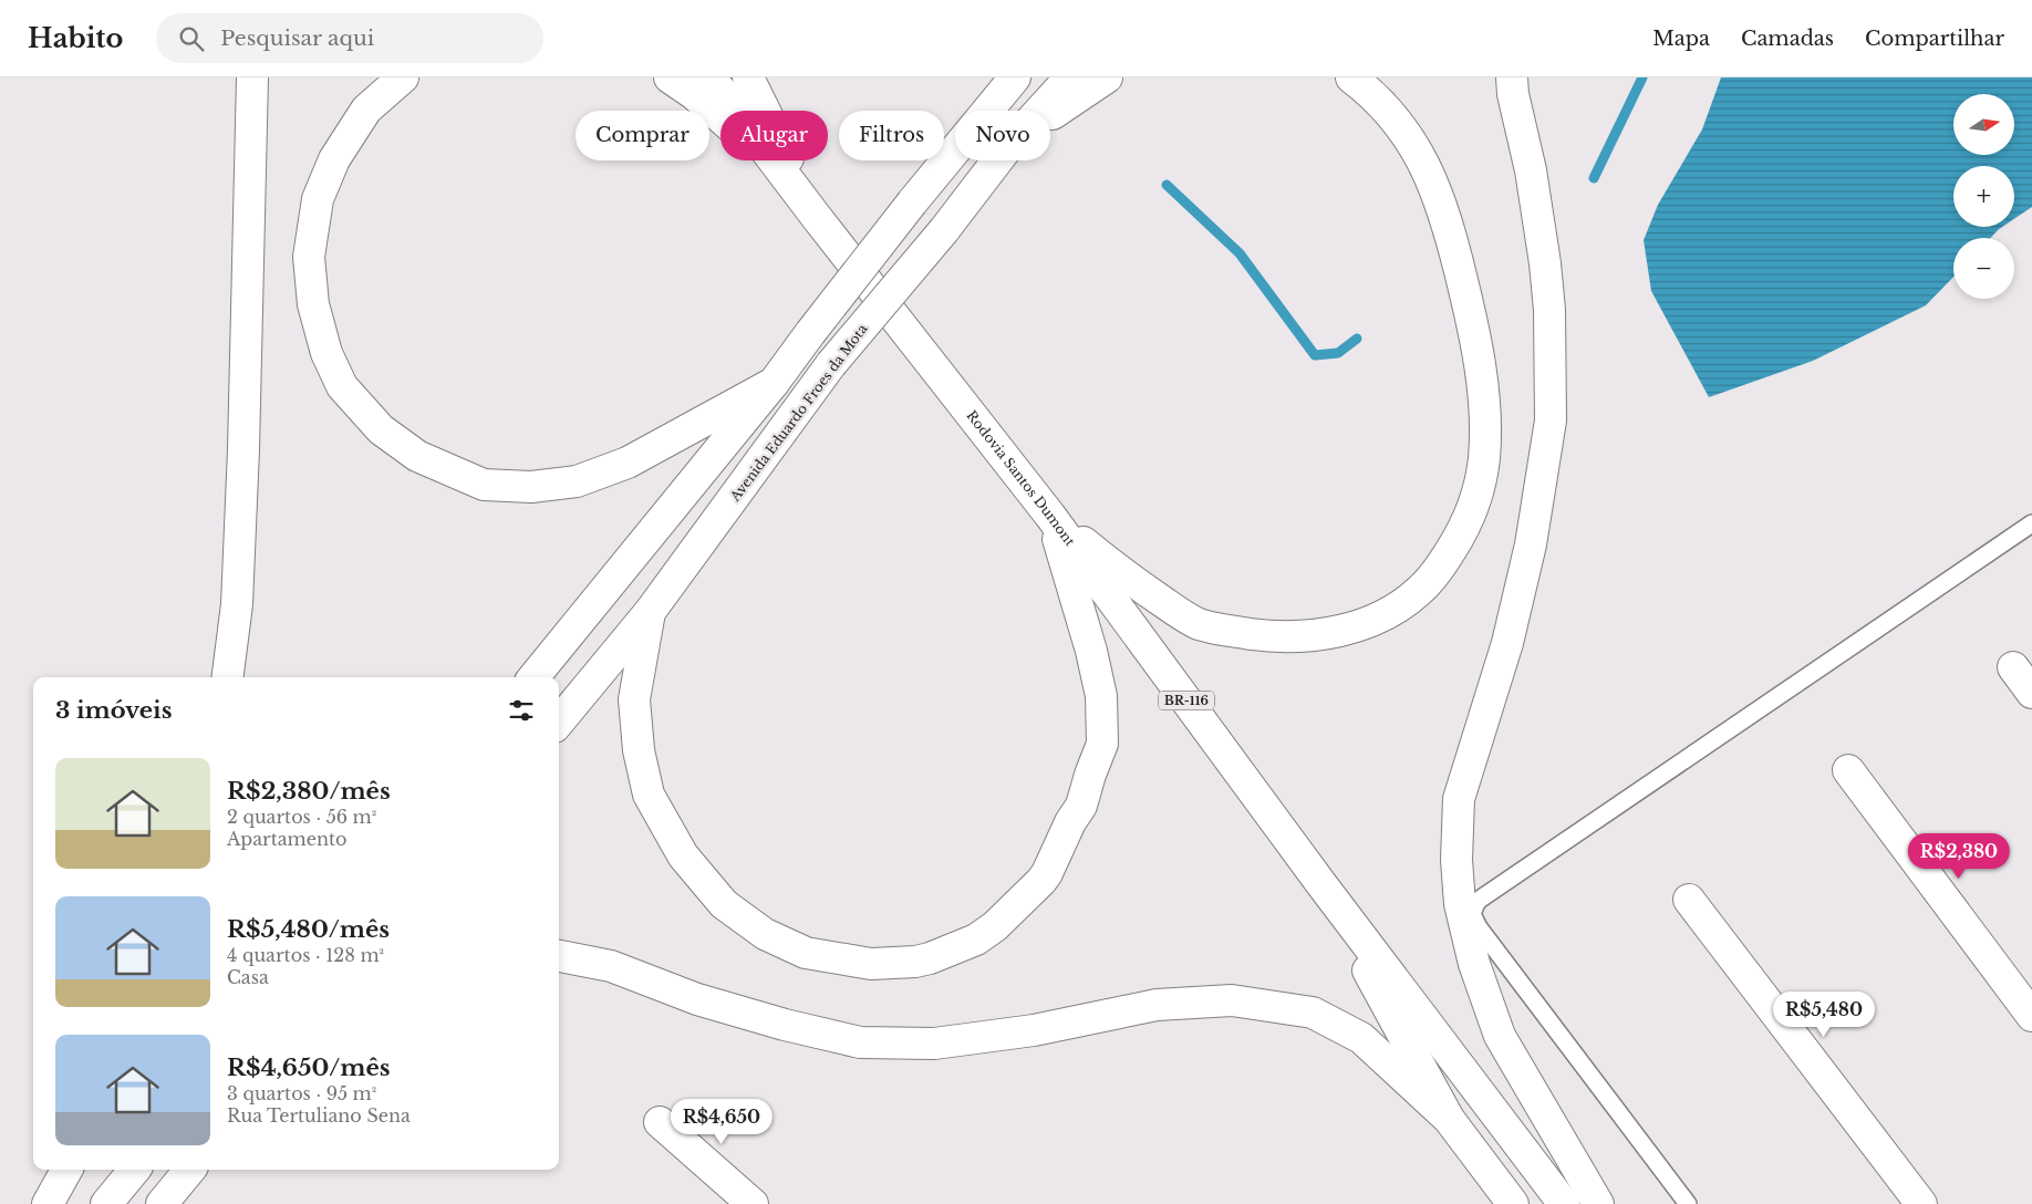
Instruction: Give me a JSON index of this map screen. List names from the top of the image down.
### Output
{
  "streets": {
    "main road": ["Avenida Eduardo Froes da Mota", "Rodovia Santos Dumont", "BR-116"]
  },
  "crossings": [
    ["Rodovia Santos Dumont", "BR-116"]
  ],
  "north": "right",
  "page": {
    "header": "Habito",
    "search": "Pesquisar aqui",
    "nav": ["Mapa", "Camadas", "Compartilhar"],
    "map_buttons": ["+", "−"],
    "chip": [
      "Comprar",
      "Alugar",
      "Filtros",
      "Novo"
    ],
    "heading": "3 imóveis",
    "list": [
      {
        "name": "R$2,380/mês",
        "note": "2 quartos · 56 m² · Apartamento"
      },
      {
        "name": "R$5,480/mês",
        "note": "4 quartos · 128 m² · Casa"
      },
      {
        "name": "R$4,650/mês",
        "note": "3 quartos · 95 m² · Rua Tertuliano Sena"
      }
    ],
    "price": ["R$2,380", "R$5,480", "R$4,650"]
  }
}
